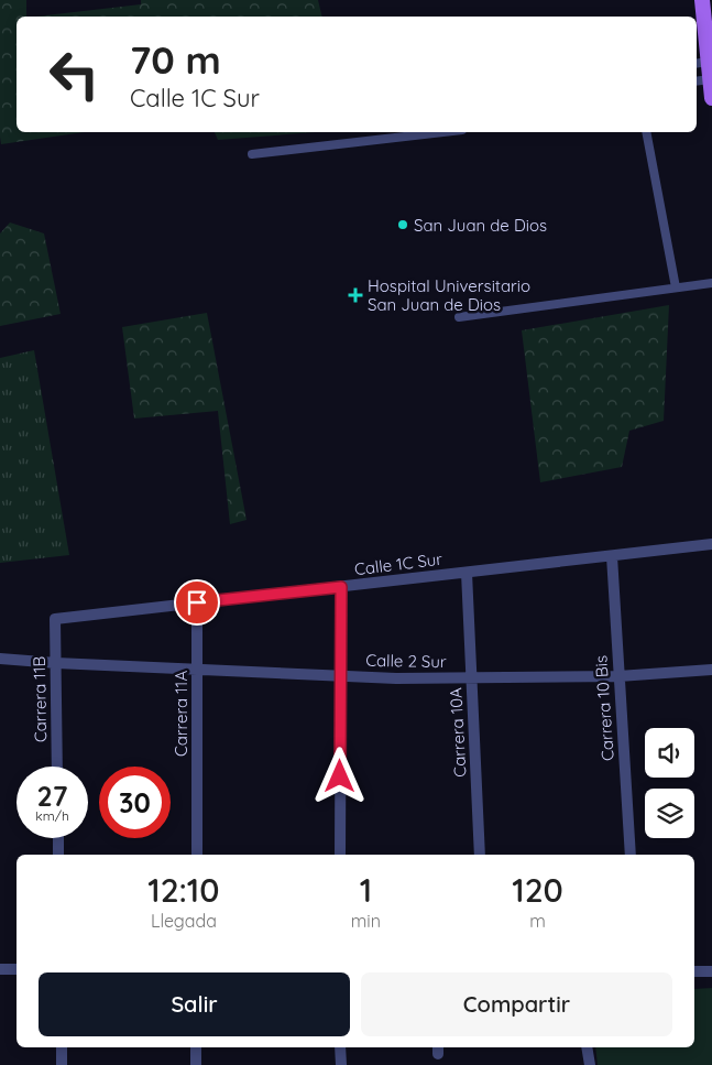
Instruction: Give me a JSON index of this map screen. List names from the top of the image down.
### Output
{
  "streets": {
    "street": [
      "Calle 1C Sur",
      "Calle 2 Sur",
      "Carrera 11B",
      "Carrera 10 Bis",
      "Carrera 11A",
      "Carrera 10A"
    ]
  },
  "crossings": [
    ["Calle 1C Sur", "Carrera 11B"],
    ["Calle 1C Sur", "Carrera 10 Bis"],
    ["Calle 1C Sur", "Carrera 11A"],
    ["Calle 1C Sur", "Carrera 10A"],
    ["Calle 2 Sur", "Carrera 11B"],
    ["Calle 2 Sur", "Carrera 10 Bis"],
    ["Calle 2 Sur", "Carrera 11A"],
    ["Calle 2 Sur", "Carrera 10A"]
  ],
  "places": {
    "other": ["San Juan de Dios"],
    "health": ["Hospital Universitario San Juan de Dios"]
  },
  "page": {
    "turn": ["70 m", "Calle 1C Sur"],
    "speed": "27 km/h",
    "limit": "30",
    "eta": [
      "12:10",
      "Llegada",
      "1",
      "min",
      "120",
      "m"
    ],
    "buttons": ["Salir", "Compartir"]
  }
}
